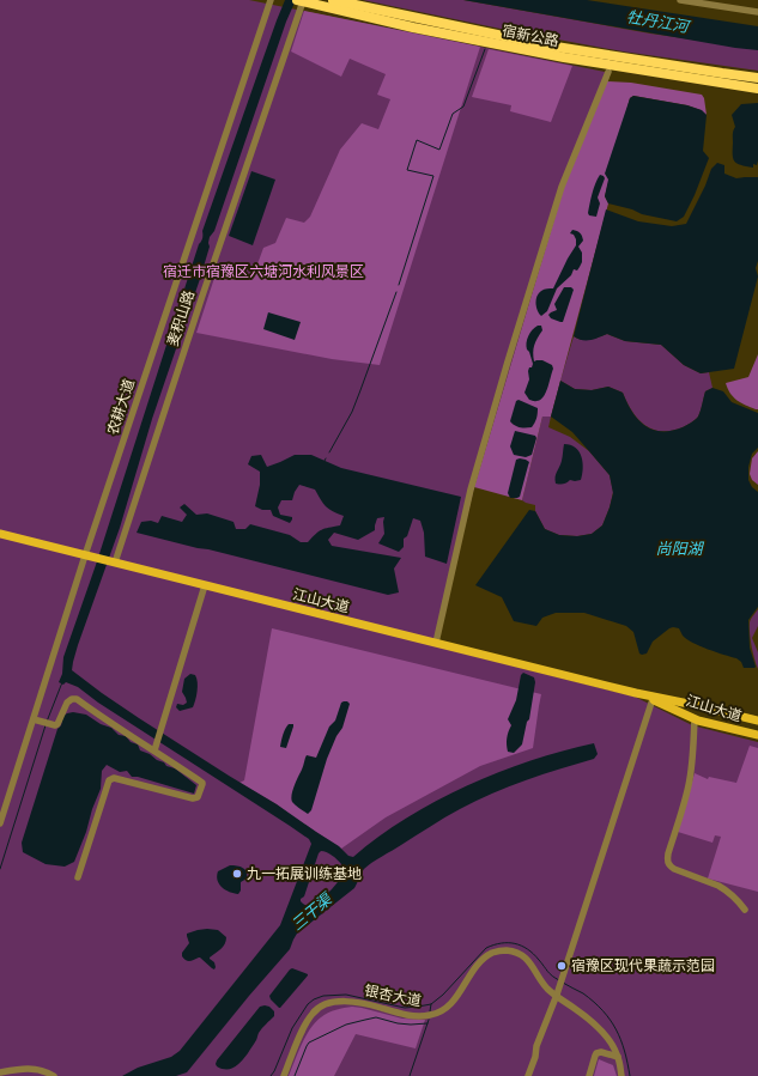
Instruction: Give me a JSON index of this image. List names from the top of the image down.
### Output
{
  "streets": {
    "highway": ["宿新公路"],
    "main road": ["江山大道"],
    "street": ["麦积山路", "农耕大道", "银杏大道"]
  },
  "crossings": [
    ["宿新公路", "麦积山路"],
    ["麦积山路", "江山大道"],
    ["农耕大道", "江山大道"]
  ],
  "water": ["牡丹江河", "尚阳湖", "三干渠"],
  "parks": ["宿迁市宿豫区六塘河水利风景区"],
  "places": ["九一拓展训练基地", "宿豫区现代果蔬示范园"]
}
